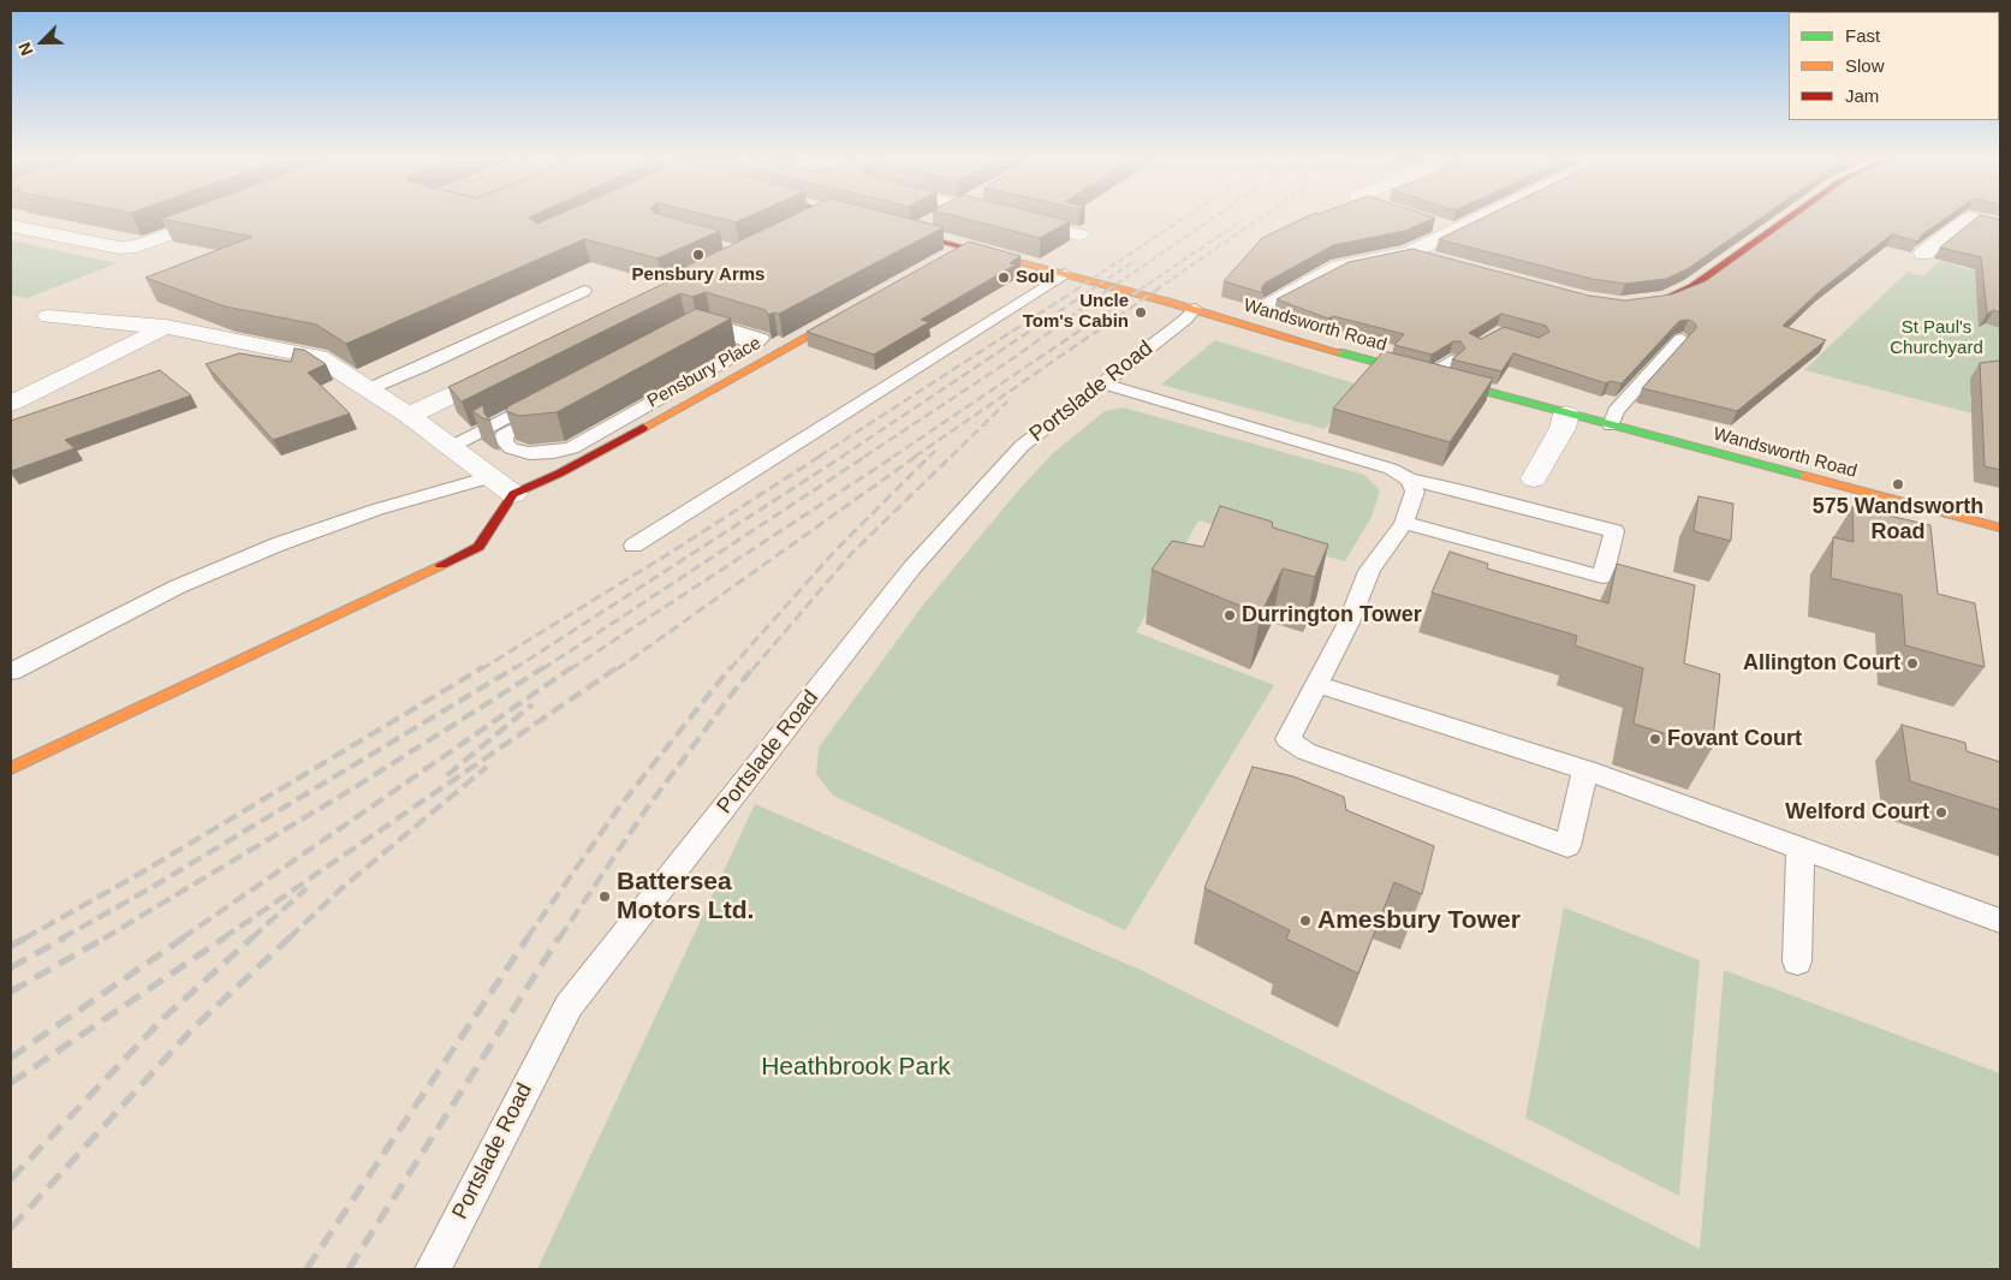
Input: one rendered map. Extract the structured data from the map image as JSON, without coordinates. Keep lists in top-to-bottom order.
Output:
{
  "streets": {
    "street": ["Wandsworth Road", "Pensbury Place"],
    "lane": ["Portslade Road"]
  },
  "crossings": [
    ["Wandsworth Road", "Portslade Road"]
  ],
  "parks": ["St Paul's Churchyard", "Heathbrook Park"],
  "places": [
    "Pensbury Arms",
    "Soul",
    "Uncle Tom's Cabin",
    "575 Wandsworth Road",
    "Durrington Tower",
    "Allington Court",
    "Fovant Court",
    "Welford Court",
    "Battersea Motors Ltd.",
    "Amesbury Tower"
  ],
  "legend": ["Fast", "Slow", "Jam"],
  "north": "bottom left"
}
